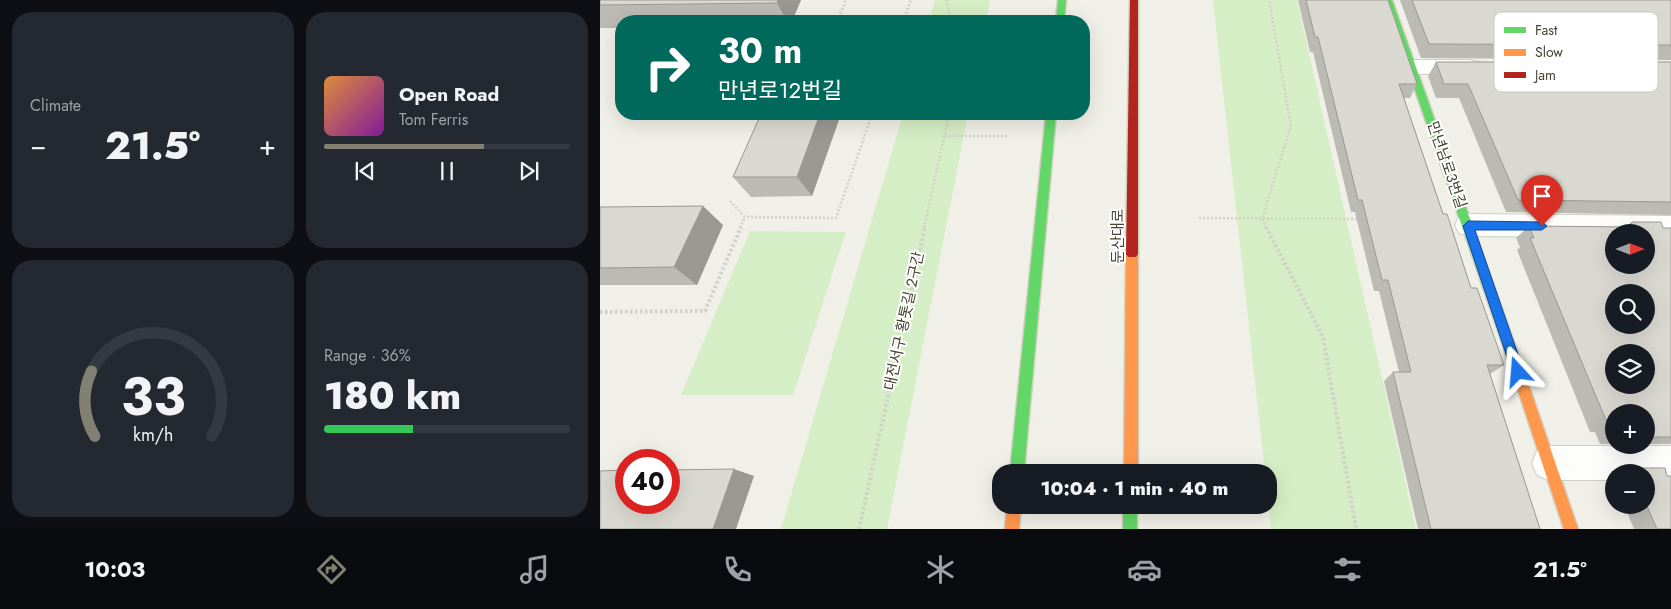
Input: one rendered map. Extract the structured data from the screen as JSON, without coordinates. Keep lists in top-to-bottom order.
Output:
{
  "streets": {
    "main road": ["만년남로3번길", "둔산대로"],
    "path": ["대전서구 황톳길 2구간"]
  },
  "legend": ["Fast", "Slow", "Jam"],
  "north": "right",
  "page": {
    "tile": [
      "Climate",
      ["Range · 36%", "180 km"]
    ],
    "turn": ["30 m", "만년로12번길"],
    "song": ["Open Road", "Tom Ferris"],
    "heat": ["−", "21.5°", "+"],
    "map_buttons": ["+", "−"],
    "limit": "40",
    "trip": "10:04 · 1 min · 40 m",
    "tabs": ["10:03", "21.5°"],
    "gauge": ["33", "km/h"]
  }
}
